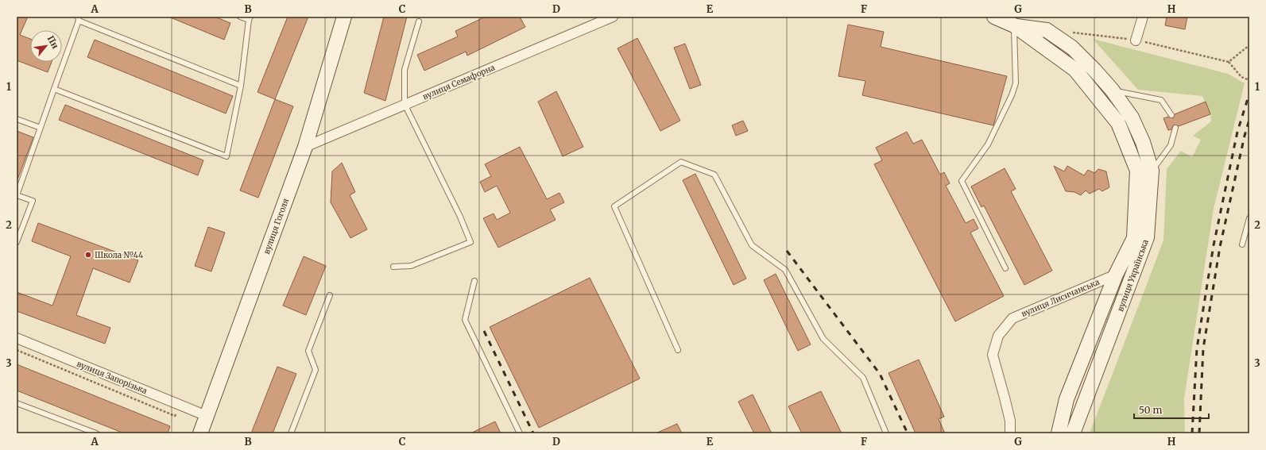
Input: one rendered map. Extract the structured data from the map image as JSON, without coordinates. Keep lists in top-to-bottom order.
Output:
{
  "streets": {
    "main road": ["вулиця Гоголя", "вулиця Українська"],
    "street": ["вулиця Семафорна", "вулиця Лисичанська", "вулиця Запорізька"]
  },
  "crossings": [
    ["вулиця Семафорна", "вулиця Гоголя"],
    ["вулиця Гоголя", "вулиця Запорізька"],
    ["вулиця Українська", "вулиця Лисичанська"]
  ],
  "places": ["Школа №44"],
  "scale_bar": "50 m",
  "north": "top right",
  "grid": {
    "columns": [
      "A",
      "B",
      "C",
      "D",
      "E",
      "F",
      "G",
      "H"
    ],
    "rows": ["1", "2", "3"]
  }
}
